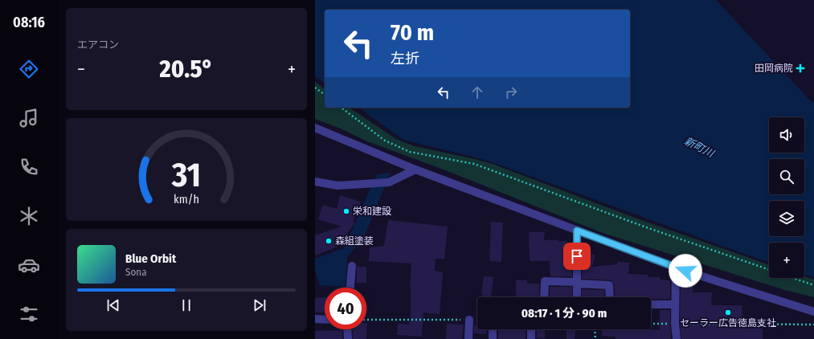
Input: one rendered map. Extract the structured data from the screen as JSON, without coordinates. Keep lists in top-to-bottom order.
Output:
{
  "water": ["新町川"],
  "places": {
    "health": ["田岡病院"],
    "other": ["栄和建設", "森組塗装", "セーラー広告徳島支社"]
  },
  "page": {
    "tabs": "08:16",
    "tile": "エアコン",
    "turn": ["70 m", "左折"],
    "heat": ["−", "20.5°", "+"],
    "map_buttons": "+",
    "song": ["Blue Orbit", "Sona"],
    "limit": "40",
    "trip": "08:17 · 1 分 · 90 m",
    "gauge": ["31", "km/h"]
  }
}
